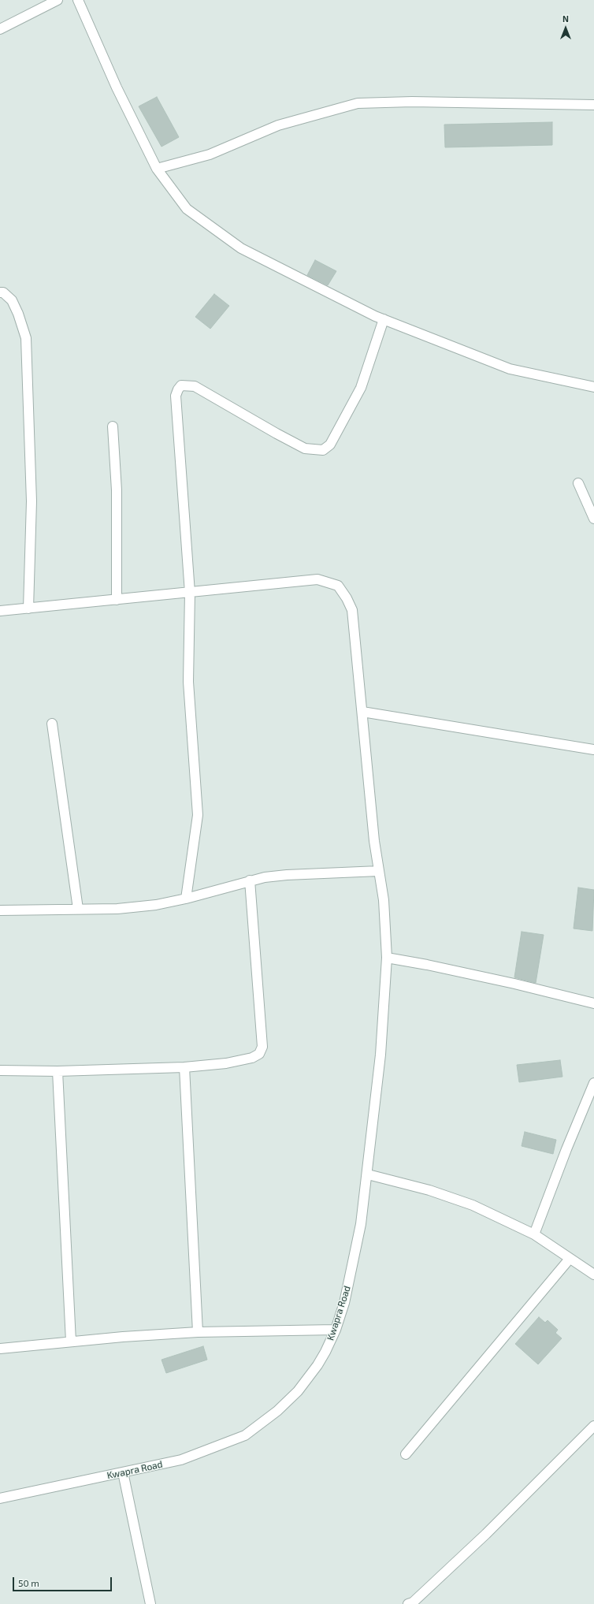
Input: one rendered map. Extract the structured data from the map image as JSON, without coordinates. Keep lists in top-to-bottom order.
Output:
{
  "streets": {
    "street": ["Kwapra Road"]
  },
  "scale_bar": "50 m",
  "north": "top"
}
